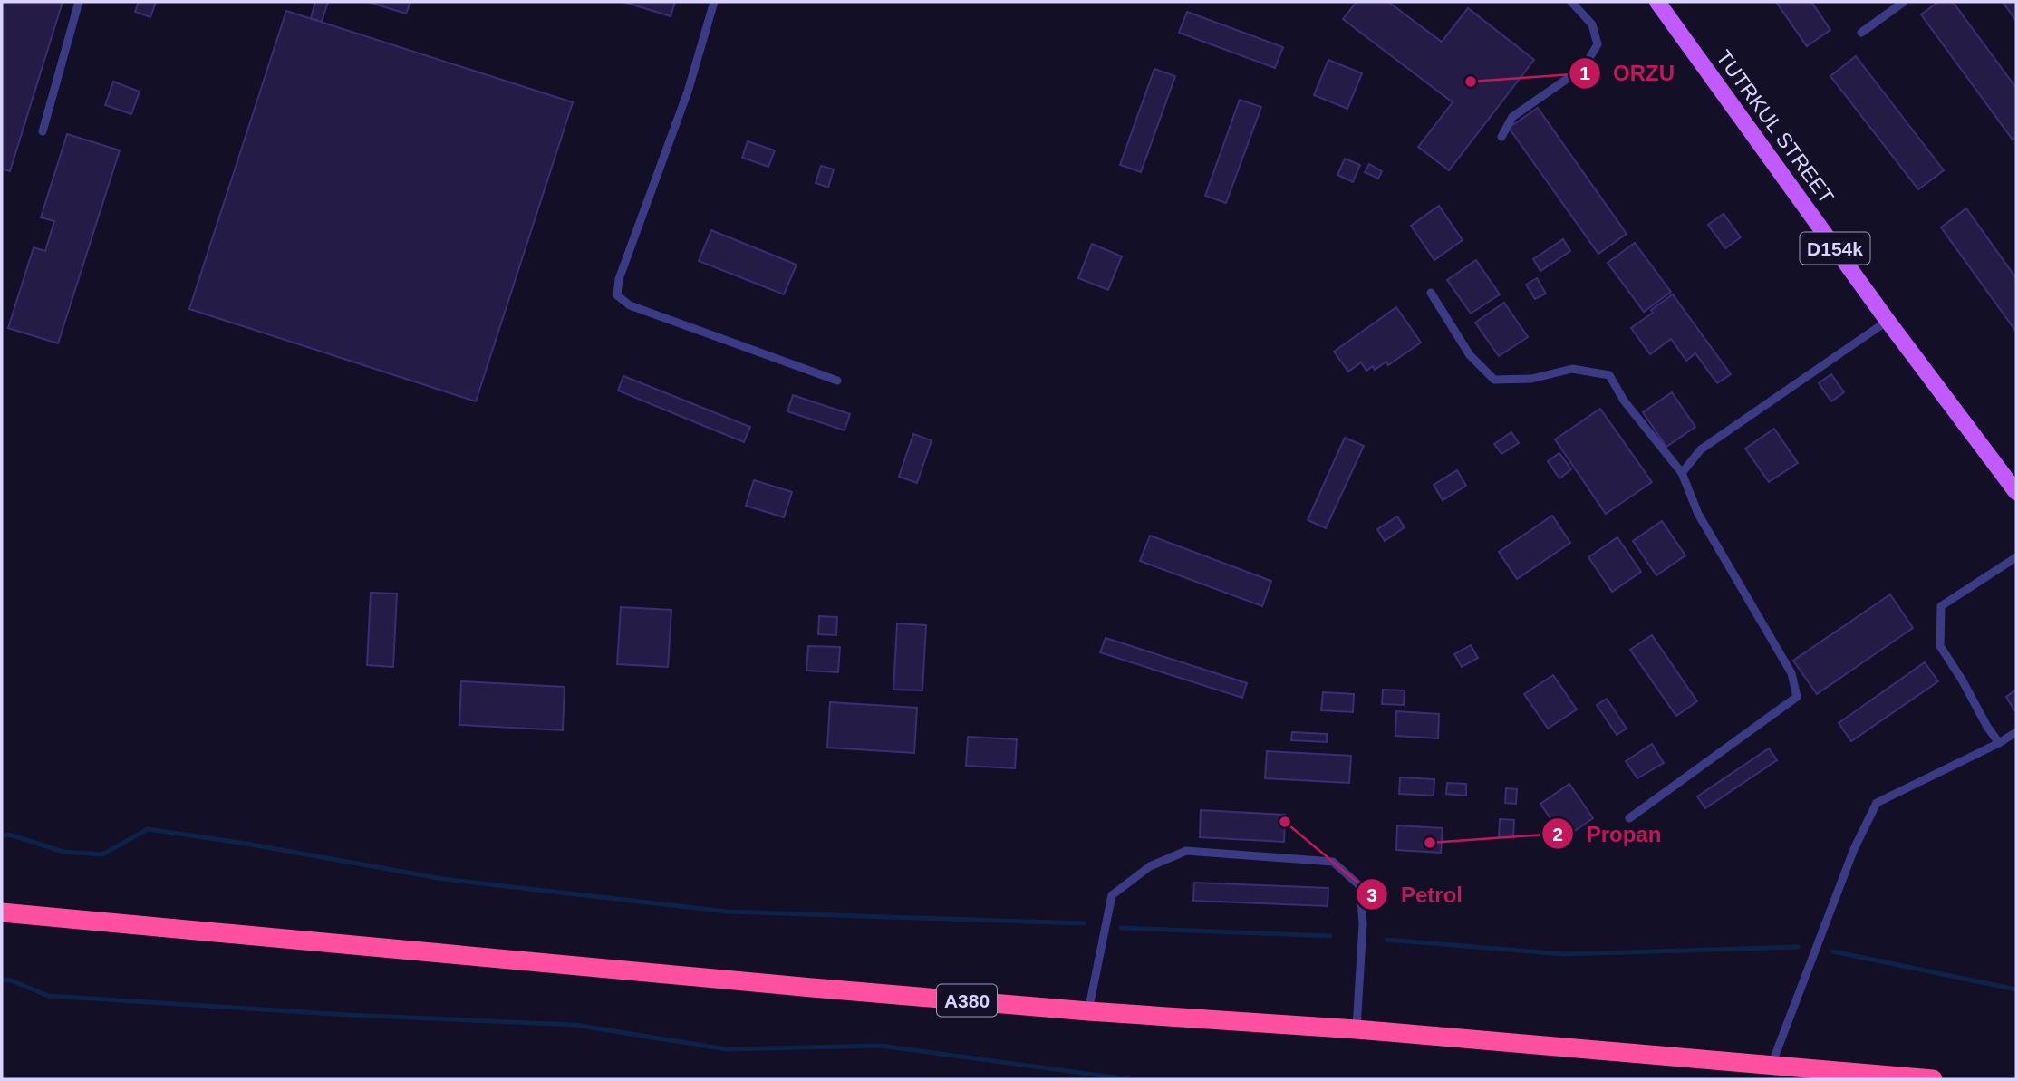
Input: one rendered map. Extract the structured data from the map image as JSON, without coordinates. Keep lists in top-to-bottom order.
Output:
{
  "streets": {
    "highway": ["A380"],
    "main road": ["TUTRKUL STREET", "D154k"]
  },
  "places": ["ORZU", "Petrol", "Propan"]
}
